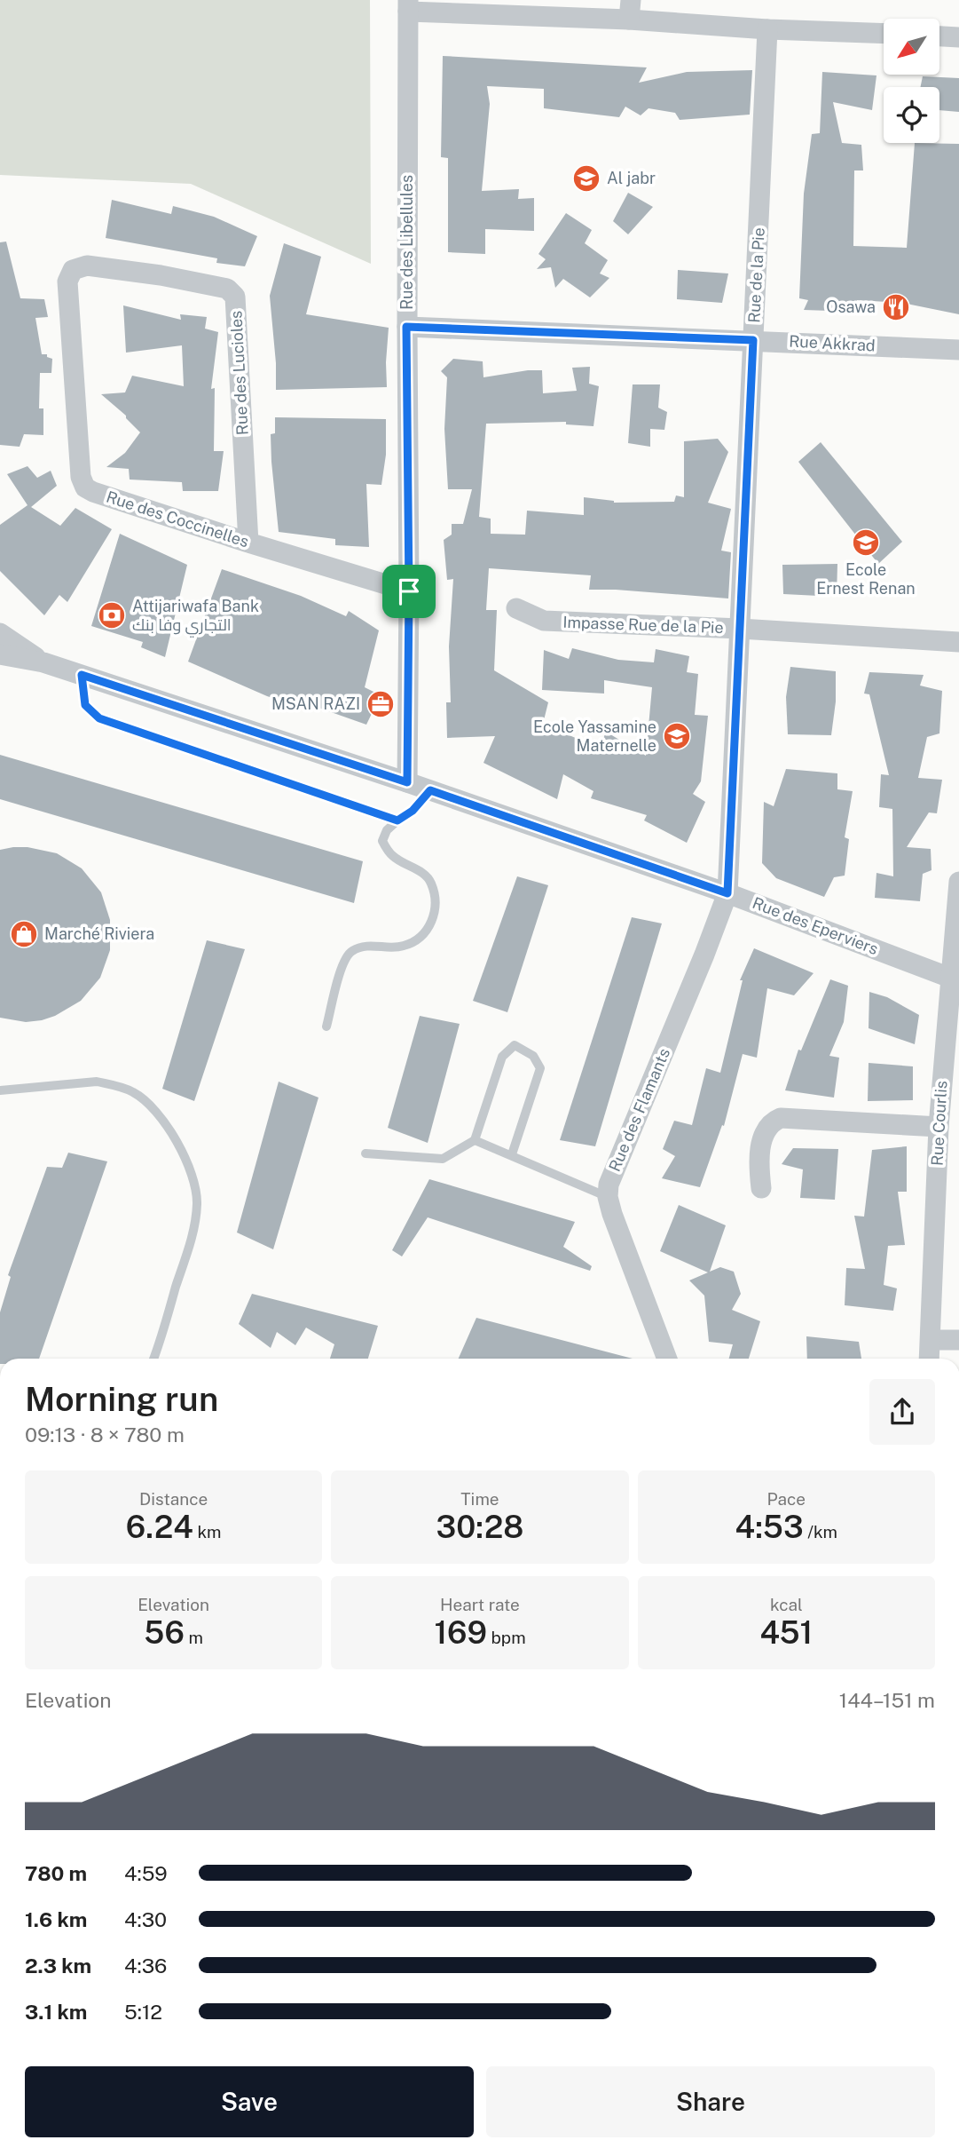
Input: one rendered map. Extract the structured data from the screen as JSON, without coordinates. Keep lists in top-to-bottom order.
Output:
{
  "streets": {
    "street": [
      "Rue des Libellules",
      "Rue de la Pie",
      "Rue Akkrad",
      "Rue des Lucioles",
      "Rue des Coccinelles",
      "Impasse Rue de la Pie",
      "Rue des Eperviers",
      "Rue des Flamants",
      "Rue Courlis"
    ]
  },
  "crossings": [
    ["Rue des Libellules", "Rue Akkrad"],
    ["Rue des Libellules", "Rue des Coccinelles"],
    ["Rue des Libellules", "Rue des Eperviers"],
    ["Rue de la Pie", "Rue Akkrad"],
    ["Rue de la Pie", "Impasse Rue de la Pie"],
    ["Rue de la Pie", "Rue des Eperviers"],
    ["Rue de la Pie", "Rue des Flamants"],
    ["Rue des Lucioles", "Rue des Coccinelles"],
    ["Rue des Eperviers", "Rue des Flamants"],
    ["Rue des Eperviers", "Rue Courlis"]
  ],
  "places": {
    "school or university": ["Al jabr", "Ecole Ernest Renan", "Ecole Yassamine Maternelle"],
    "restaurant": ["Osawa"],
    "bank": ["Attijariwafa Bank التجاري وفا بنك"],
    "office": ["MSAN RAZI"],
    "shop": ["Marché Riviera"]
  },
  "north": "bottom left",
  "page": {
    "heading": ["Morning run", "09:13 · 8 × 780 m"],
    "stats": [
      ["Distance", "6.24 km"],
      ["Time", "30:28"],
      ["Pace", "4:53 /km"],
      ["Elevation", "56 m"],
      ["Heart rate", "169 bpm"],
      ["kcal", "451"]
    ],
    "chart": ["Elevation", "144–151 m"],
    "list": [
      {
        "name": "780 m",
        "note": "4:59"
      },
      {
        "name": "1.6 km",
        "note": "4:30"
      },
      {
        "name": "2.3 km",
        "note": "4:36"
      },
      {
        "name": "3.1 km",
        "note": "5:12"
      }
    ],
    "buttons": ["Save", "Share"]
  }
}
